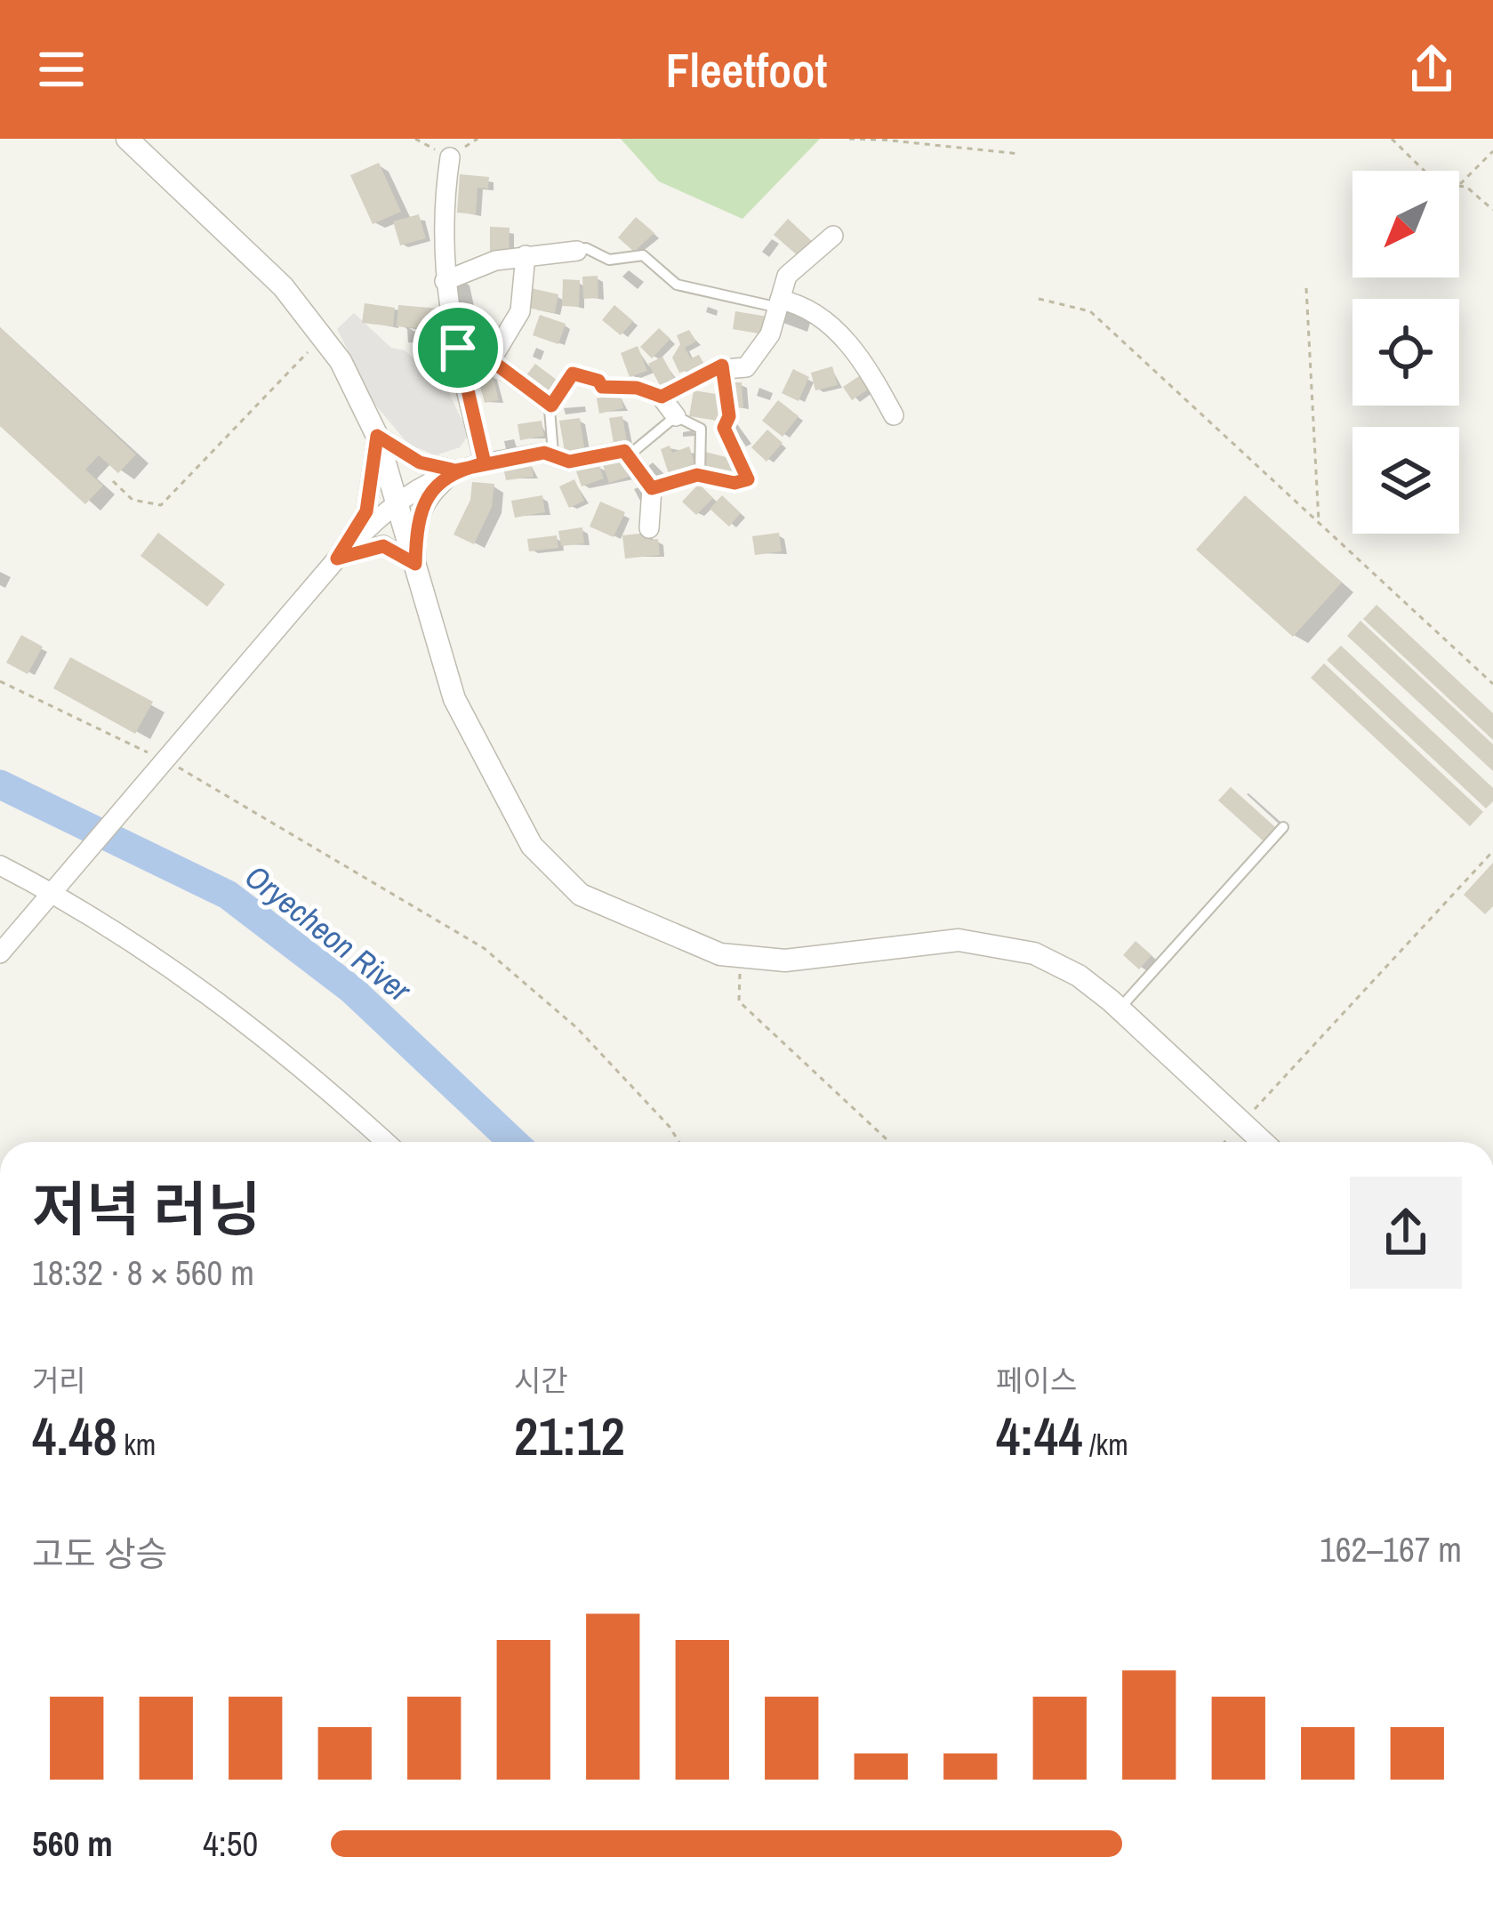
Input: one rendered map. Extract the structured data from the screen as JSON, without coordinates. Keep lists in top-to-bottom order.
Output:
{
  "water": ["Oryecheon River"],
  "north": "bottom left",
  "page": {
    "header": "Fleetfoot",
    "heading": ["저녁 러닝", "18:32 · 8 × 560 m"],
    "stats": [
      ["거리", "4.48 km"],
      ["시간", "21:12"],
      ["페이스", "4:44 /km"]
    ],
    "chart": ["고도 상승", "162–167 m"],
    "list": [
      {
        "name": "560 m",
        "note": "4:50"
      }
    ]
  }
}
